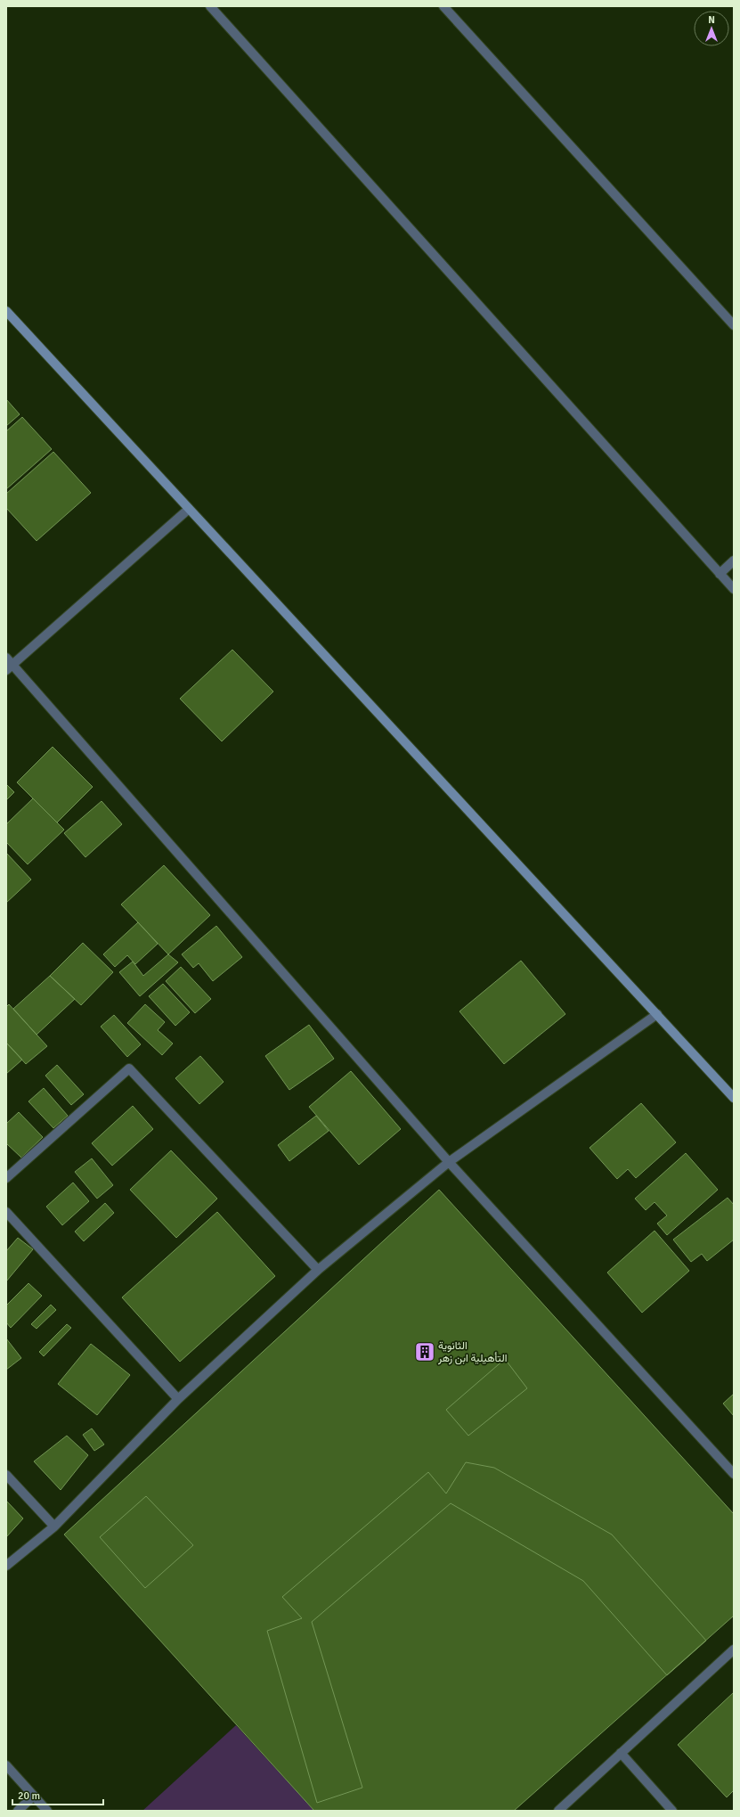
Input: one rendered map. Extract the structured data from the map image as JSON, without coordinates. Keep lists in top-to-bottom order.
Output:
{
  "places": {
    "building": ["الثانوية التأهيلية ابن زهر"]
  },
  "scale_bar": "20 m",
  "north": "top"
}
